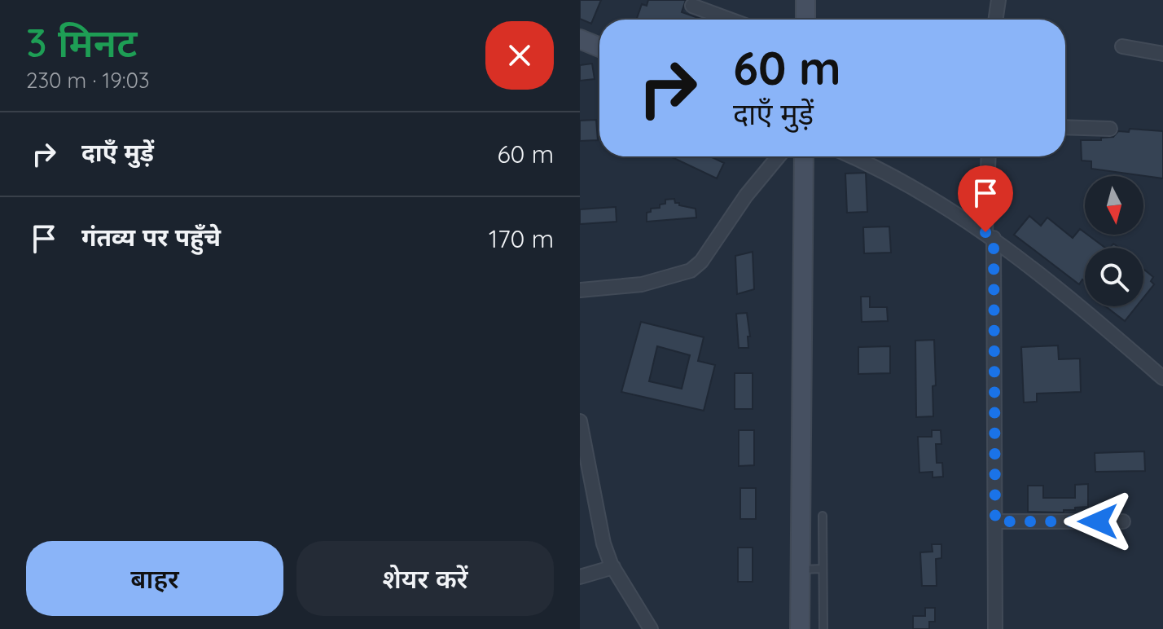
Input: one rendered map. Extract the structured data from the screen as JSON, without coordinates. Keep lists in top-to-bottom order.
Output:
{
  "north": "bottom",
  "page": {
    "heading": ["3 मिनट", "230 m · 19:03"],
    "turn": ["60 m", "दाएँ मुड़ें"],
    "list": [
      {
        "name": "दाएँ मुड़ें",
        "value": "60 m"
      },
      {
        "name": "गंतव्य पर पहुँचे",
        "value": "170 m"
      }
    ],
    "buttons": ["बाहर", "शेयर करें"]
  }
}
